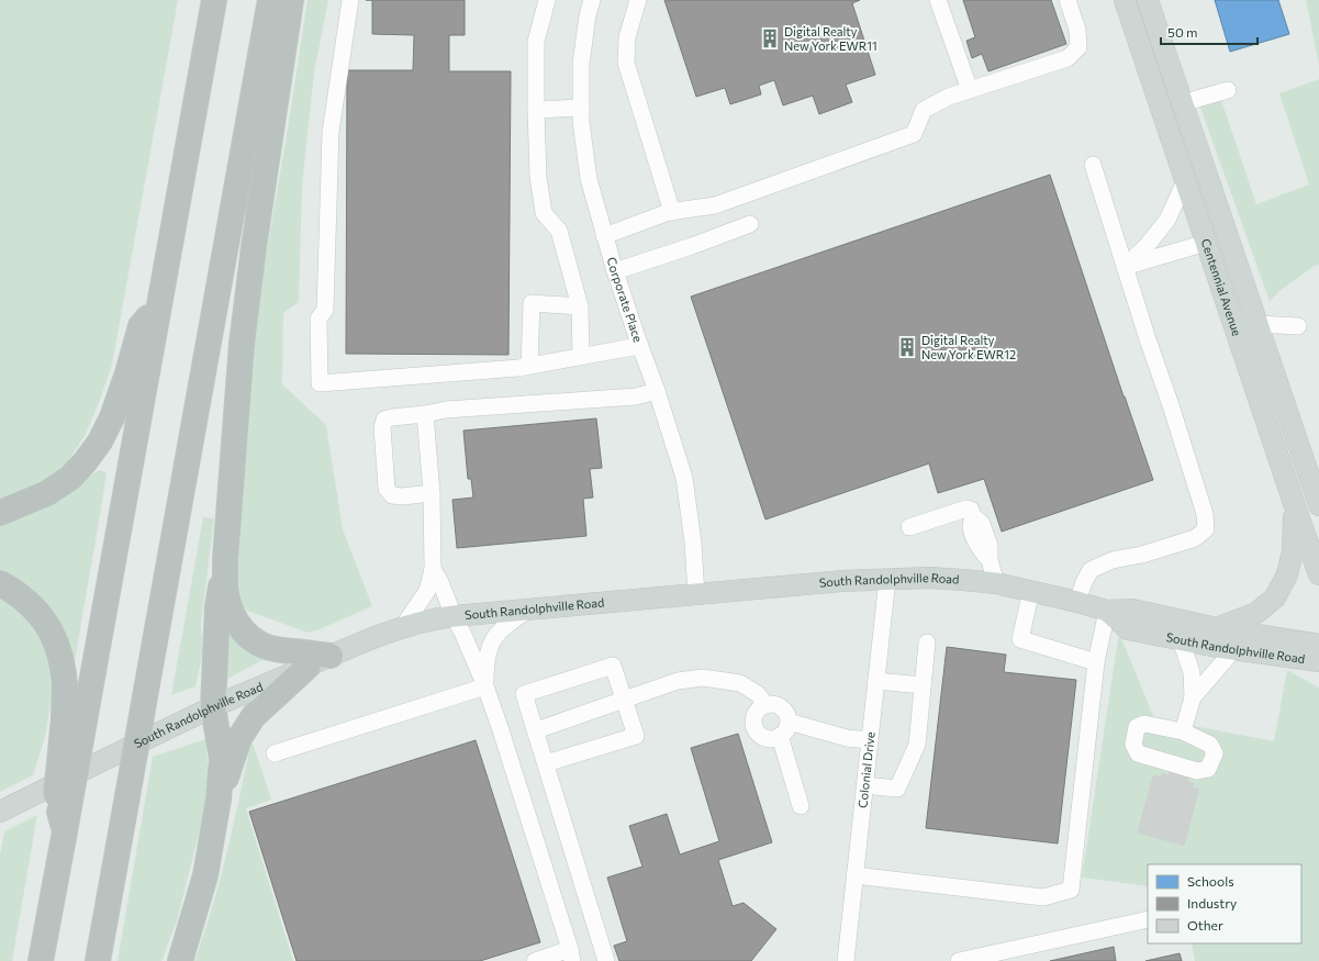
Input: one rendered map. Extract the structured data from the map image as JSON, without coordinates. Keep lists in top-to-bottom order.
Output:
{
  "streets": {
    "main road": ["Centennial Avenue", "South Randolphville Road"],
    "street": ["Corporate Place", "Colonial Drive"]
  },
  "crossings": [
    ["Corporate Place", "South Randolphville Road"],
    ["South Randolphville Road", "Colonial Drive"]
  ],
  "places": {
    "building": ["Digital Realty New York EWR11", "Digital Realty New York EWR12"]
  },
  "legend": ["Schools", "Industry", "Other"],
  "scale_bar": "50 m"
}
